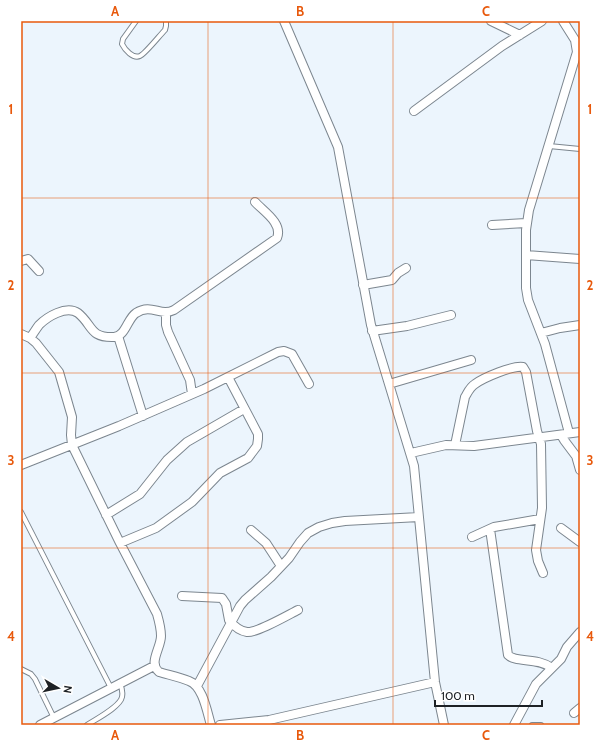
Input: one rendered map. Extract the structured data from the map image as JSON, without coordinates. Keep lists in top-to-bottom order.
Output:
{
  "scale_bar": "100 m",
  "north": "right",
  "grid": {
    "columns": ["A", "B", "C"],
    "rows": [
      "1",
      "2",
      "3",
      "4"
    ]
  }
}
